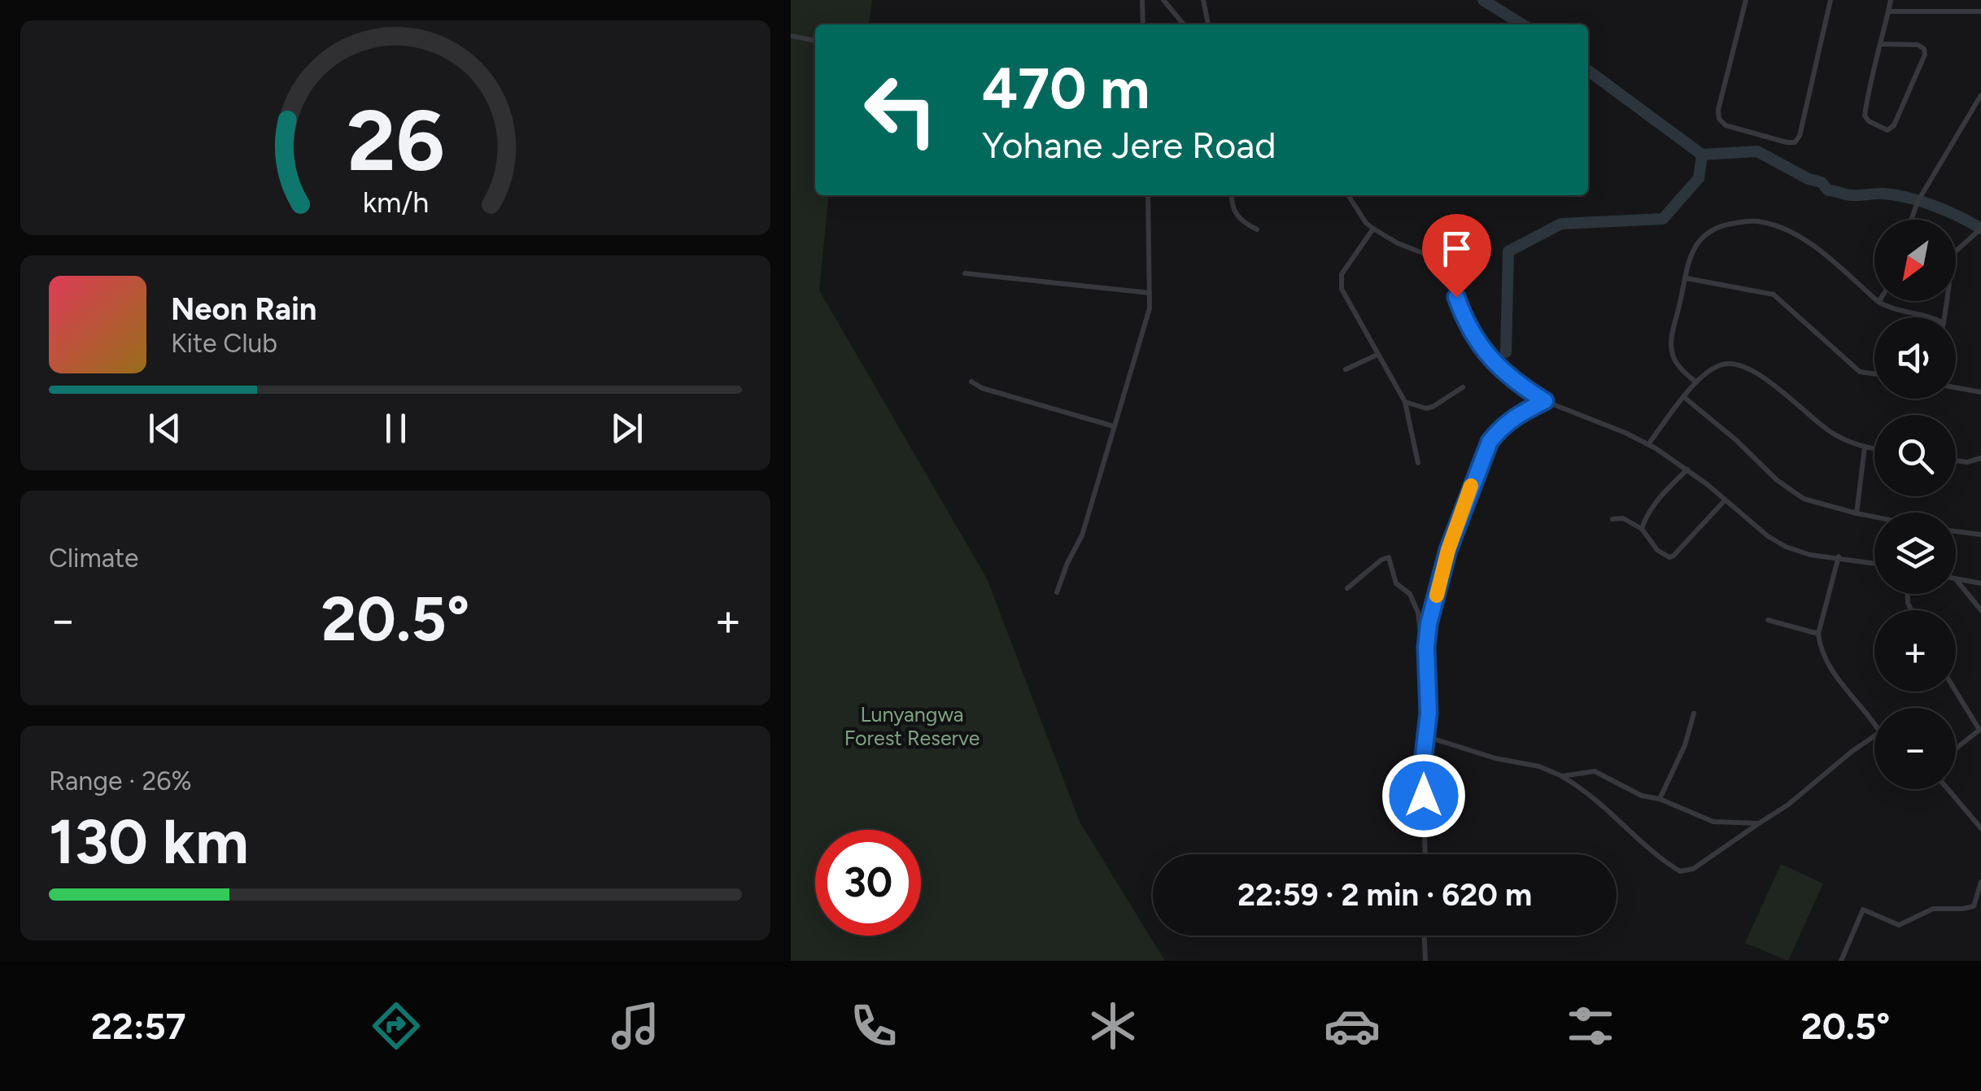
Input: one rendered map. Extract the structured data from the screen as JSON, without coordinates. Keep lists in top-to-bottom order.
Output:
{
  "parks": ["Lunyangwa Forest Reserve"],
  "north": "bottom left",
  "page": {
    "turn": ["470 m", "Yohane Jere Road"],
    "map_buttons": ["+", "−"],
    "song": ["Neon Rain", "Kite Club"],
    "tile": [
      "Climate",
      ["Range · 26%", "130 km"]
    ],
    "heat": ["−", "20.5°", "+"],
    "limit": "30",
    "trip": "22:59 · 2 min · 620 m",
    "tabs": ["22:57", "20.5°"],
    "gauge": ["26", "km/h"]
  }
}
